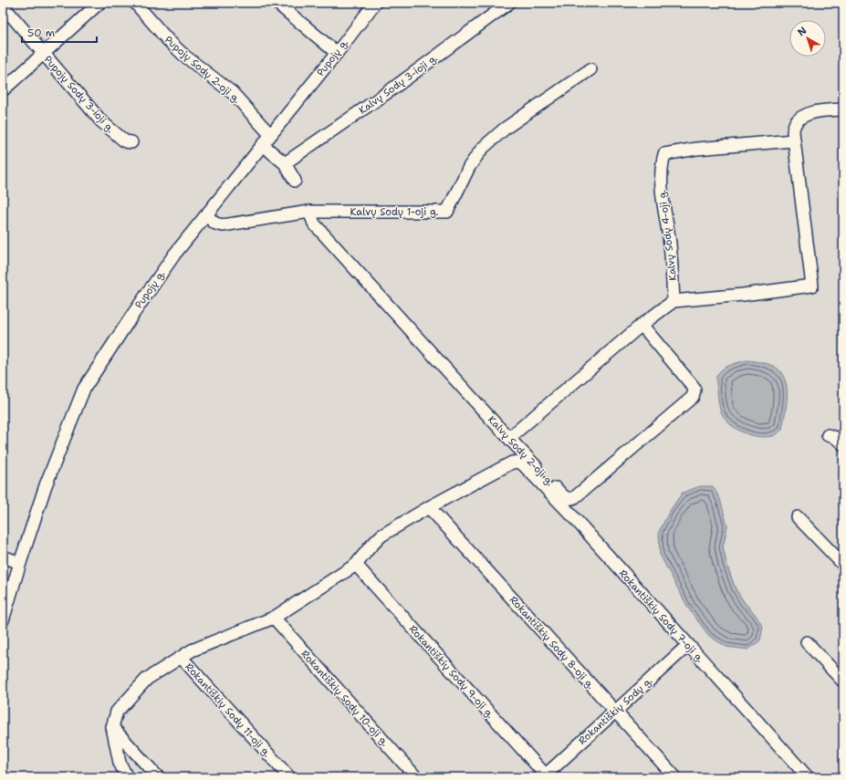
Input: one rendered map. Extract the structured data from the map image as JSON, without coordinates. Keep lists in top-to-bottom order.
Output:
{
  "streets": {
    "street": [
      "Pupojų g.",
      "Pupojų Sodų 2-oji g.",
      "Kalvų Sodų 3-ioji g.",
      "Pupojų Sodų 3-ioji g.",
      "Kalvų Sodų 1-oji g.",
      "Kalvų Sodų 4-oji g.",
      "Kalvų Sodų 2-oji g.",
      "Rokantiškių Sodų 7-oji g.",
      "Rokantiškių Sodų 8-oji g.",
      "Rokantiškių Sodų 9-oji g.",
      "Rokantiškių Sodų 10-oji g.",
      "Rokantiškių Sodų 11-oji g.",
      "Rokantiškių Sodų g."
    ]
  },
  "crossings": [
    ["Pupojų g.", "Pupojų Sodų 2-oji g."],
    ["Kalvų Sodų 1-oji g.", "Kalvų Sodų 2-oji g."],
    ["Rokantiškių Sodų 7-oji g.", "Rokantiškių Sodų 8-oji g."],
    ["Rokantiškių Sodų 7-oji g.", "Rokantiškių Sodų g."],
    ["Rokantiškių Sodų 8-oji g.", "Rokantiškių Sodų g."],
    ["Rokantiškių Sodų 9-oji g.", "Rokantiškių Sodų g."]
  ],
  "scale_bar": "50 m",
  "north": "top left"
}
